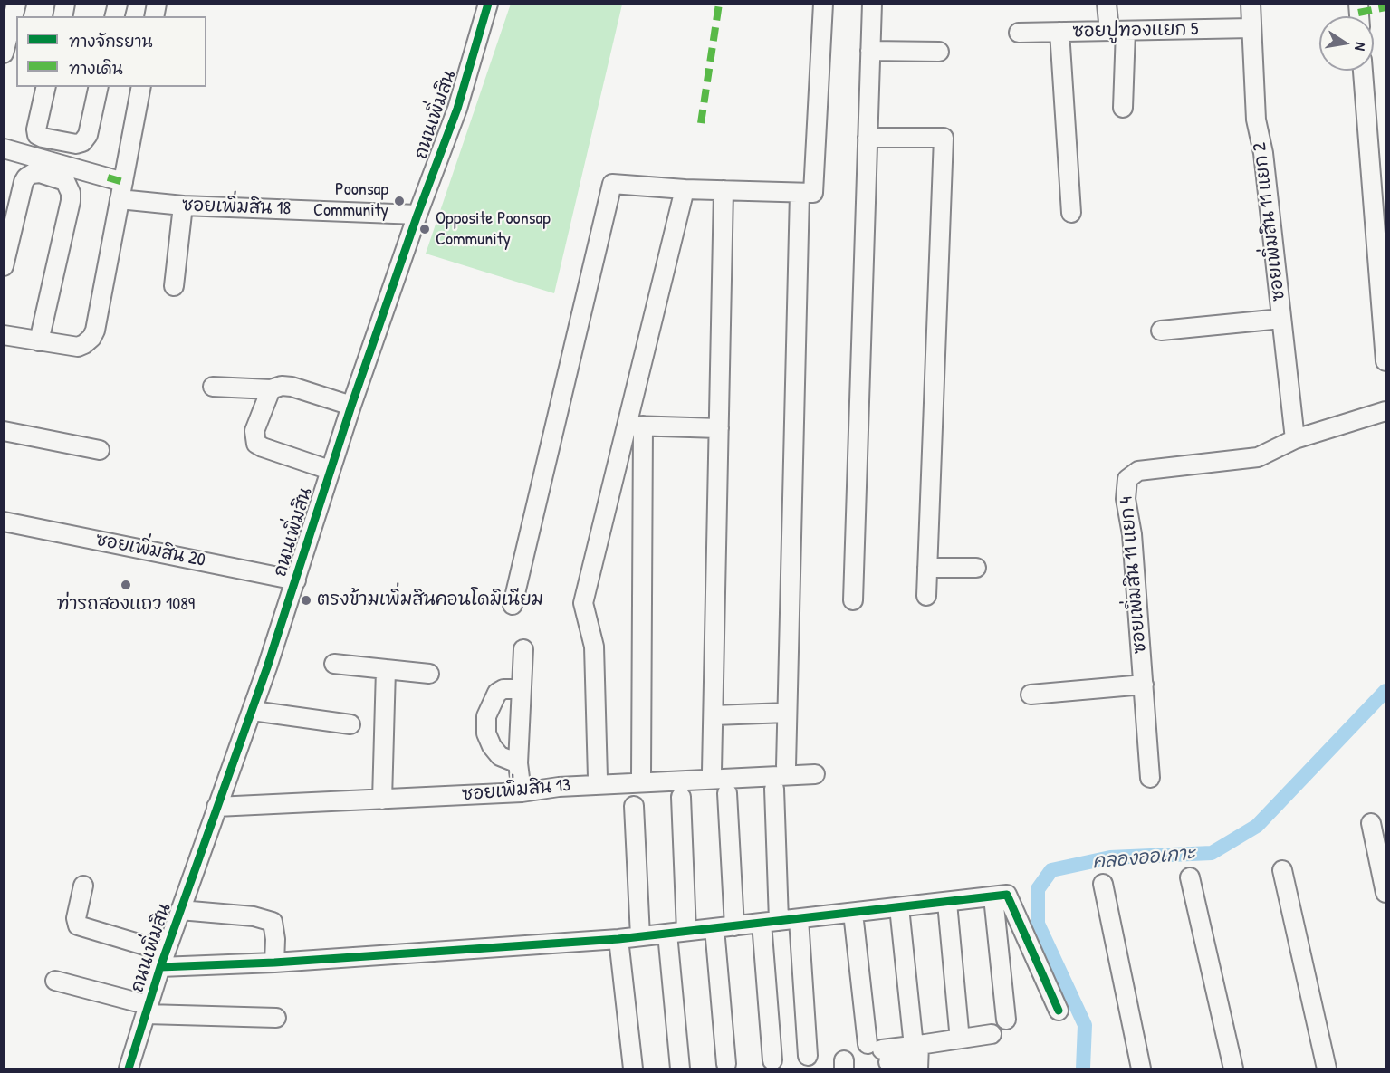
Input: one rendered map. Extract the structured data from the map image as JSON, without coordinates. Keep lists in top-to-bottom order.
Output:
{
  "streets": {
    "street": [
      "ซอยปูทองแยก 5",
      "ถนนเพิ่มสิน",
      "ซอยเพิ่มสิน 18",
      "ซอยเพิ่มสิน 11 แยก 2",
      "ซอยเพิ่มสิน 20",
      "ซอยเพิ่มสิน 11 แยก 4",
      "ซอยเพิ่มสิน 13"
    ]
  },
  "crossings": [
    ["ซอยปูทองแยก 5", "ซอยเพิ่มสิน 11 แยก 2"],
    ["ถนนเพิ่มสิน", "ซอยเพิ่มสิน 18"],
    ["ถนนเพิ่มสิน", "ซอยเพิ่มสิน 20"],
    ["ถนนเพิ่มสิน", "ซอยเพิ่มสิน 13"],
    ["ซอยเพิ่มสิน 11 แยก 2", "ซอยเพิ่มสิน 11 แยก 4"]
  ],
  "water": ["คลองออเกาะ"],
  "places": [
    "Poonsap Community",
    "Opposite Poonsap Community",
    "ท่ารถสองแถว 1089",
    "ตรงข้ามเพิ่มสินคอนโดมิเนียม"
  ],
  "legend": ["ทางจักรยาน", "ทางเดิน"],
  "north": "right"
}
